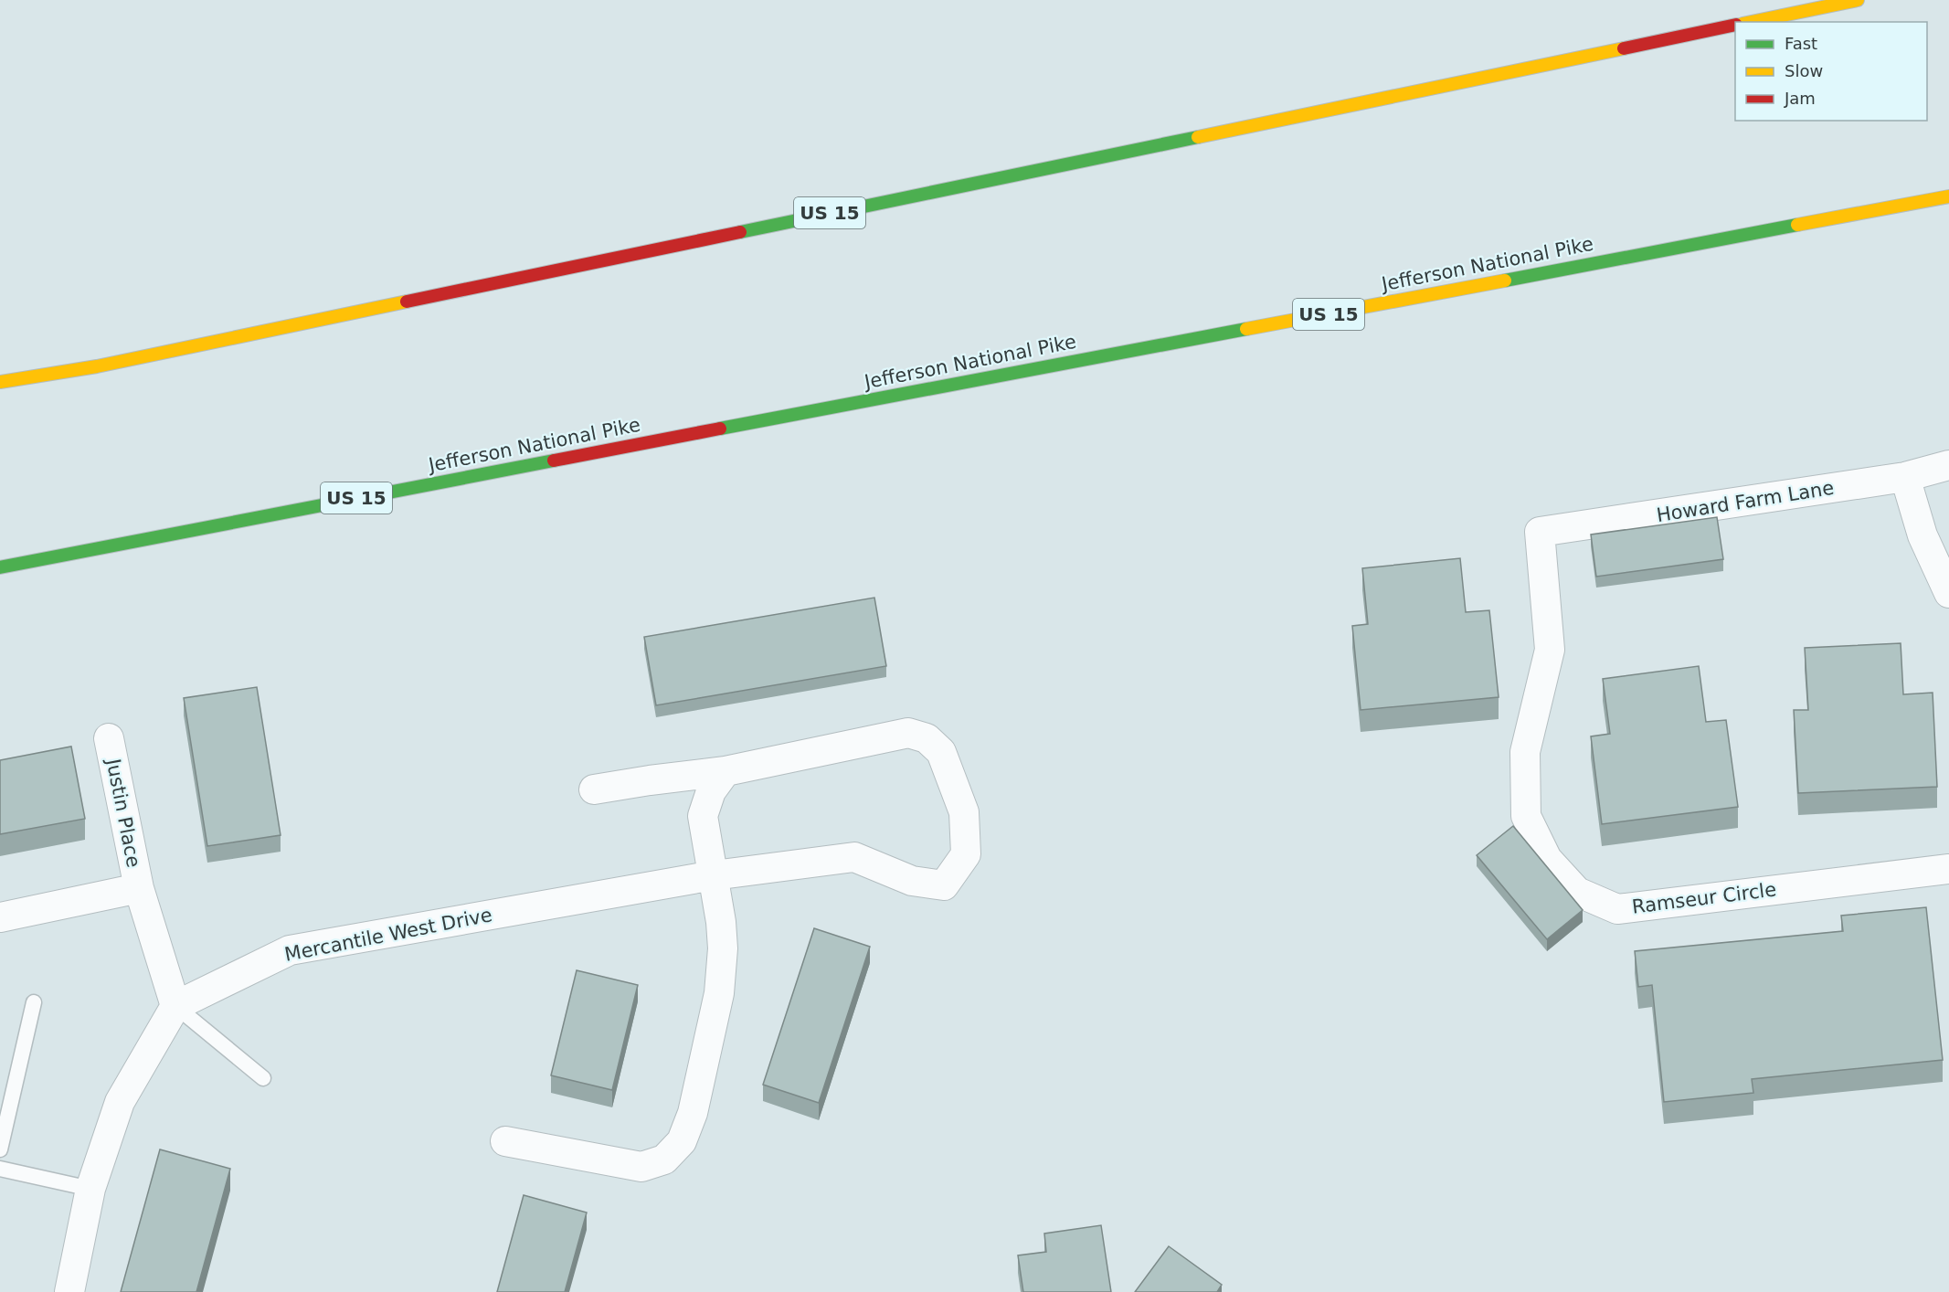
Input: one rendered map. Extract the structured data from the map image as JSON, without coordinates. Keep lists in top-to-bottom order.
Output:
{
  "streets": {
    "highway": ["US 15", "Jefferson National Pike"],
    "street": [
      "Howard Farm Lane",
      "Justin Place",
      "Ramseur Circle",
      "Mercantile West Drive"
    ]
  },
  "crossings": [
    ["Howard Farm Lane", "Ramseur Circle"],
    ["Justin Place", "Mercantile West Drive"]
  ],
  "legend": ["Fast", "Slow", "Jam"]
}
